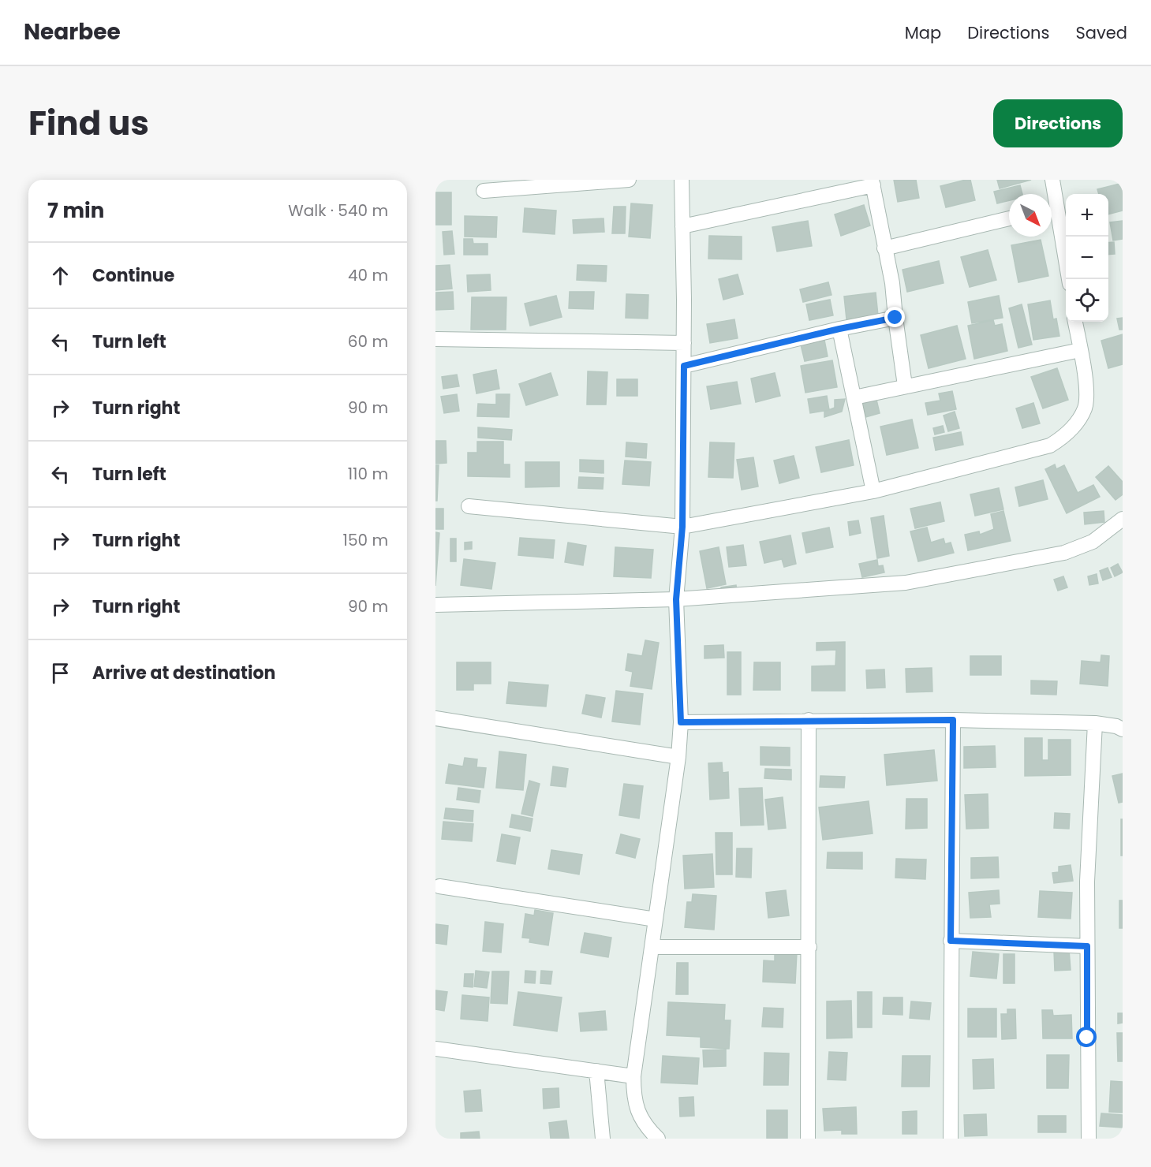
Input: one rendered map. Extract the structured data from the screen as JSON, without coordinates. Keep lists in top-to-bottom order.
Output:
{
  "north": "bottom right",
  "page": {
    "header": "Nearbee",
    "nav": ["Map", "Directions", "Saved"],
    "title": "Find us",
    "buttons": "Directions",
    "heading": ["7 min", "Walk · 540 m"],
    "map_buttons": ["+", "−"],
    "list": [
      ["Continue", "40 m"],
      ["Turn left", "60 m"],
      ["Turn right", "90 m"],
      ["Turn left", "110 m"],
      ["Turn right", "150 m"],
      ["Turn right", "90 m"],
      "Arrive at destination"
    ]
  }
}
